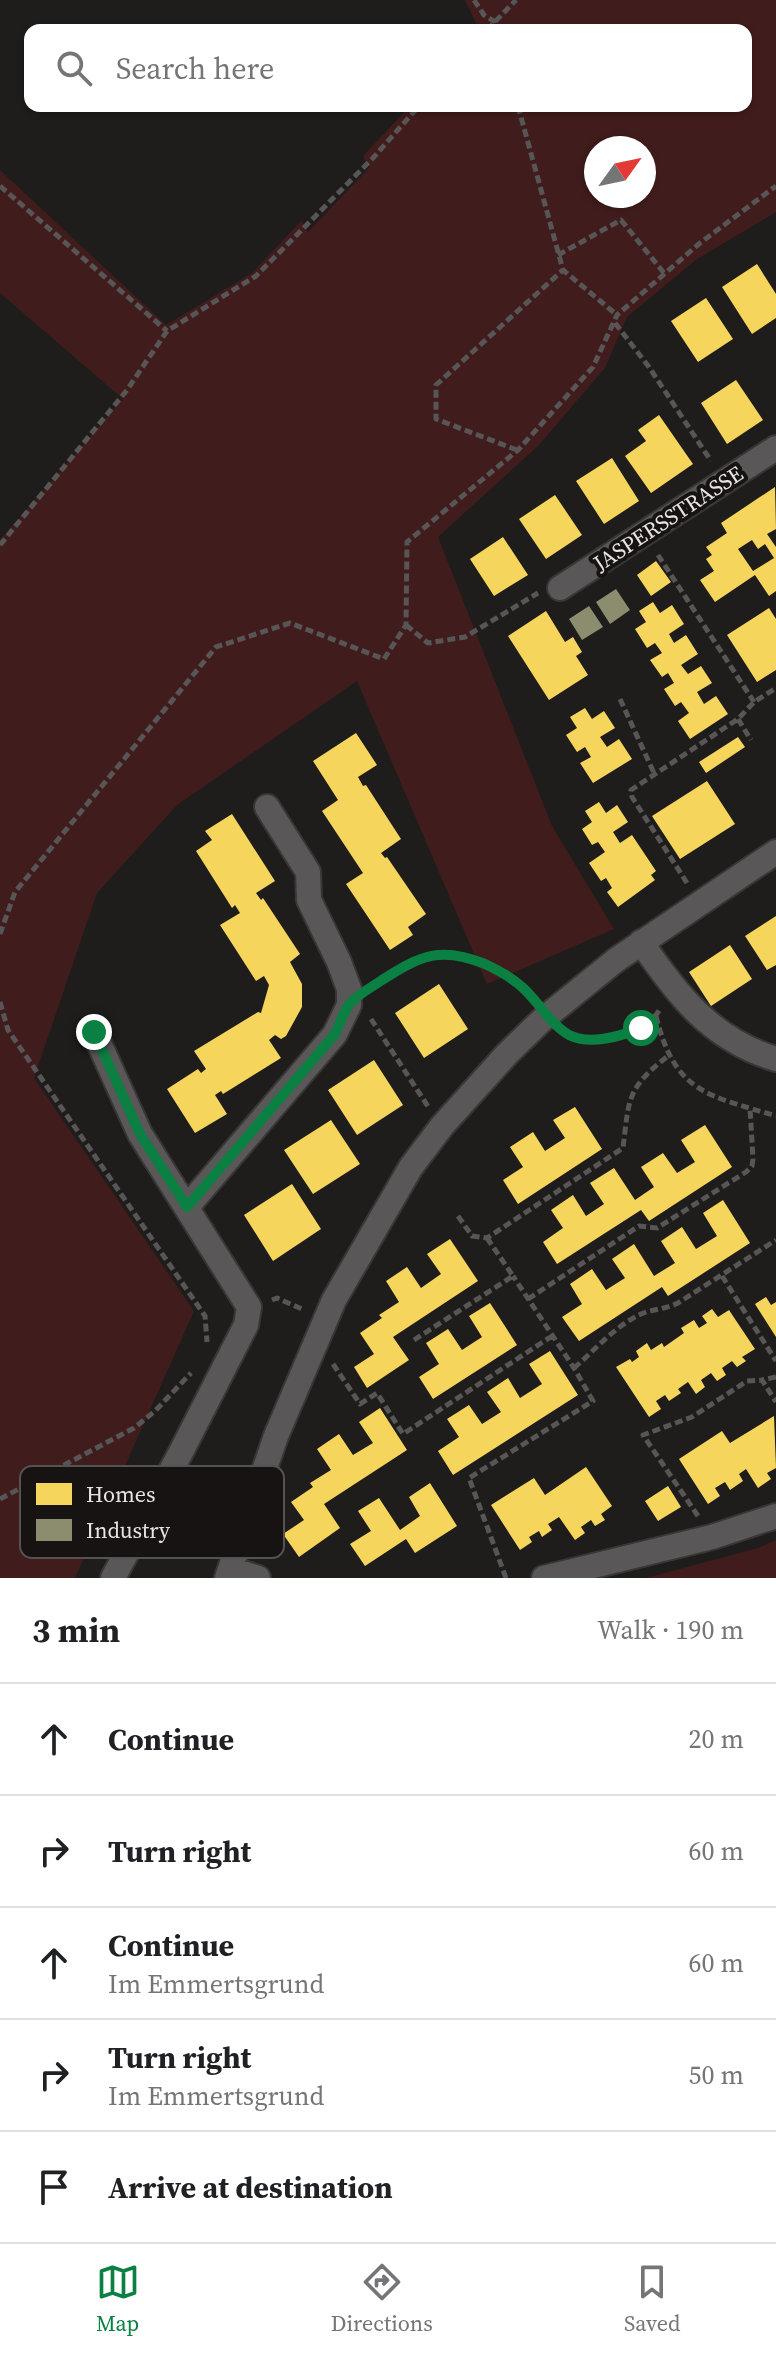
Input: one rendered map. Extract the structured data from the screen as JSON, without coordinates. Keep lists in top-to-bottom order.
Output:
{
  "streets": {
    "street": ["JASPERSSTRASSE"]
  },
  "legend": ["Homes", "Industry"],
  "north": "top right",
  "page": {
    "search": "Search here",
    "heading": ["3 min", "Walk · 190 m"],
    "list": [
      ["Continue", "20 m"],
      ["Turn right", "60 m"],
      ["Continue", "Im Emmertsgrund", "60 m"],
      ["Turn right", "Im Emmertsgrund", "50 m"],
      "Arrive at destination"
    ],
    "nav": ["Map", "Directions", "Saved"]
  }
}
